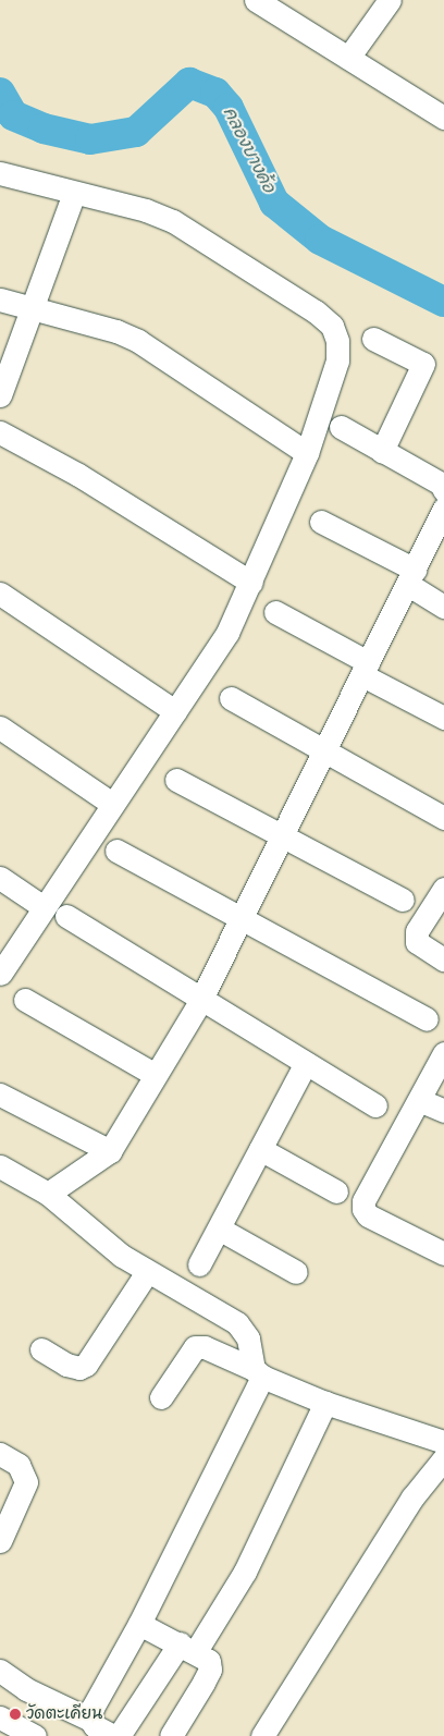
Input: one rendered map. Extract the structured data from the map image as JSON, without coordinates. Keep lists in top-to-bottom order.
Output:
{
  "water": ["คลองบางค้อ"],
  "places": ["วัดตะเคียน"]
}
